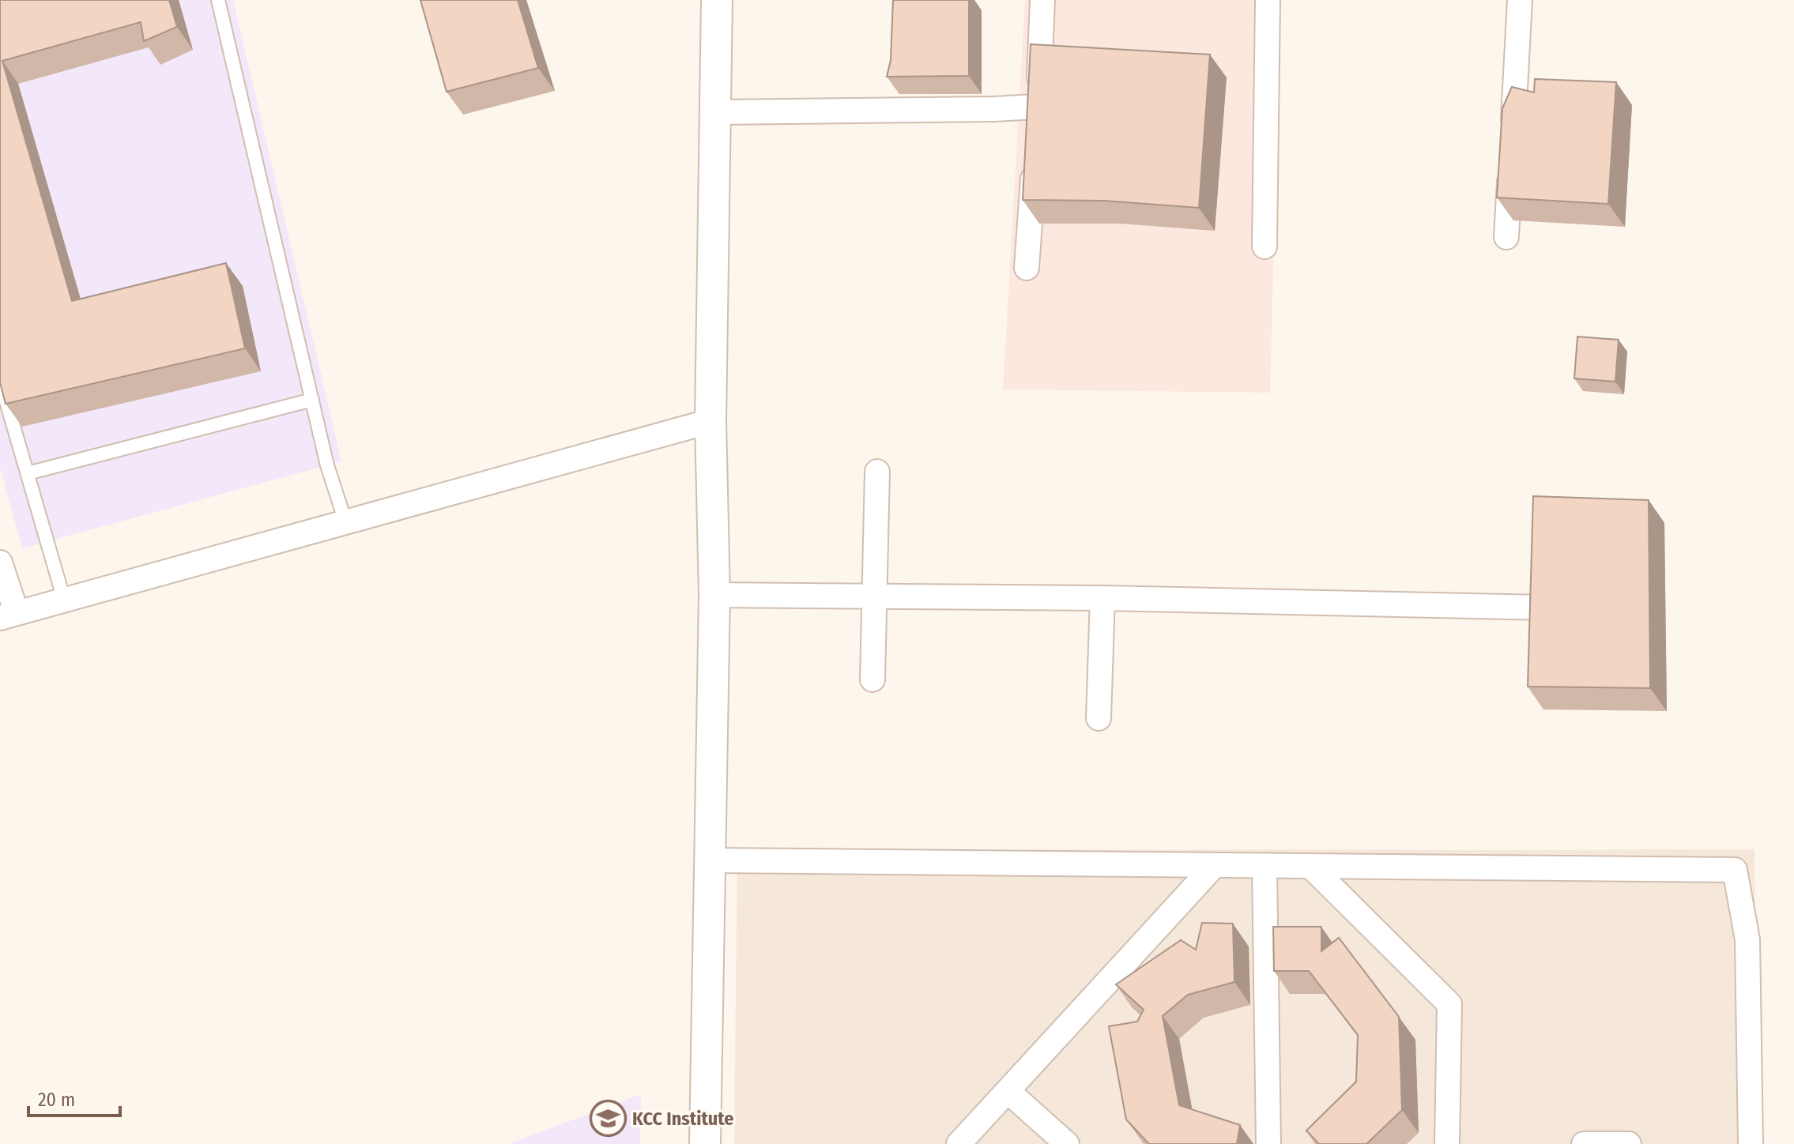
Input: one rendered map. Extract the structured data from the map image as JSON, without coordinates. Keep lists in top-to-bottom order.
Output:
{
  "places": {
    "school or university": ["KCC Institute"]
  },
  "scale_bar": "20 m"
}
